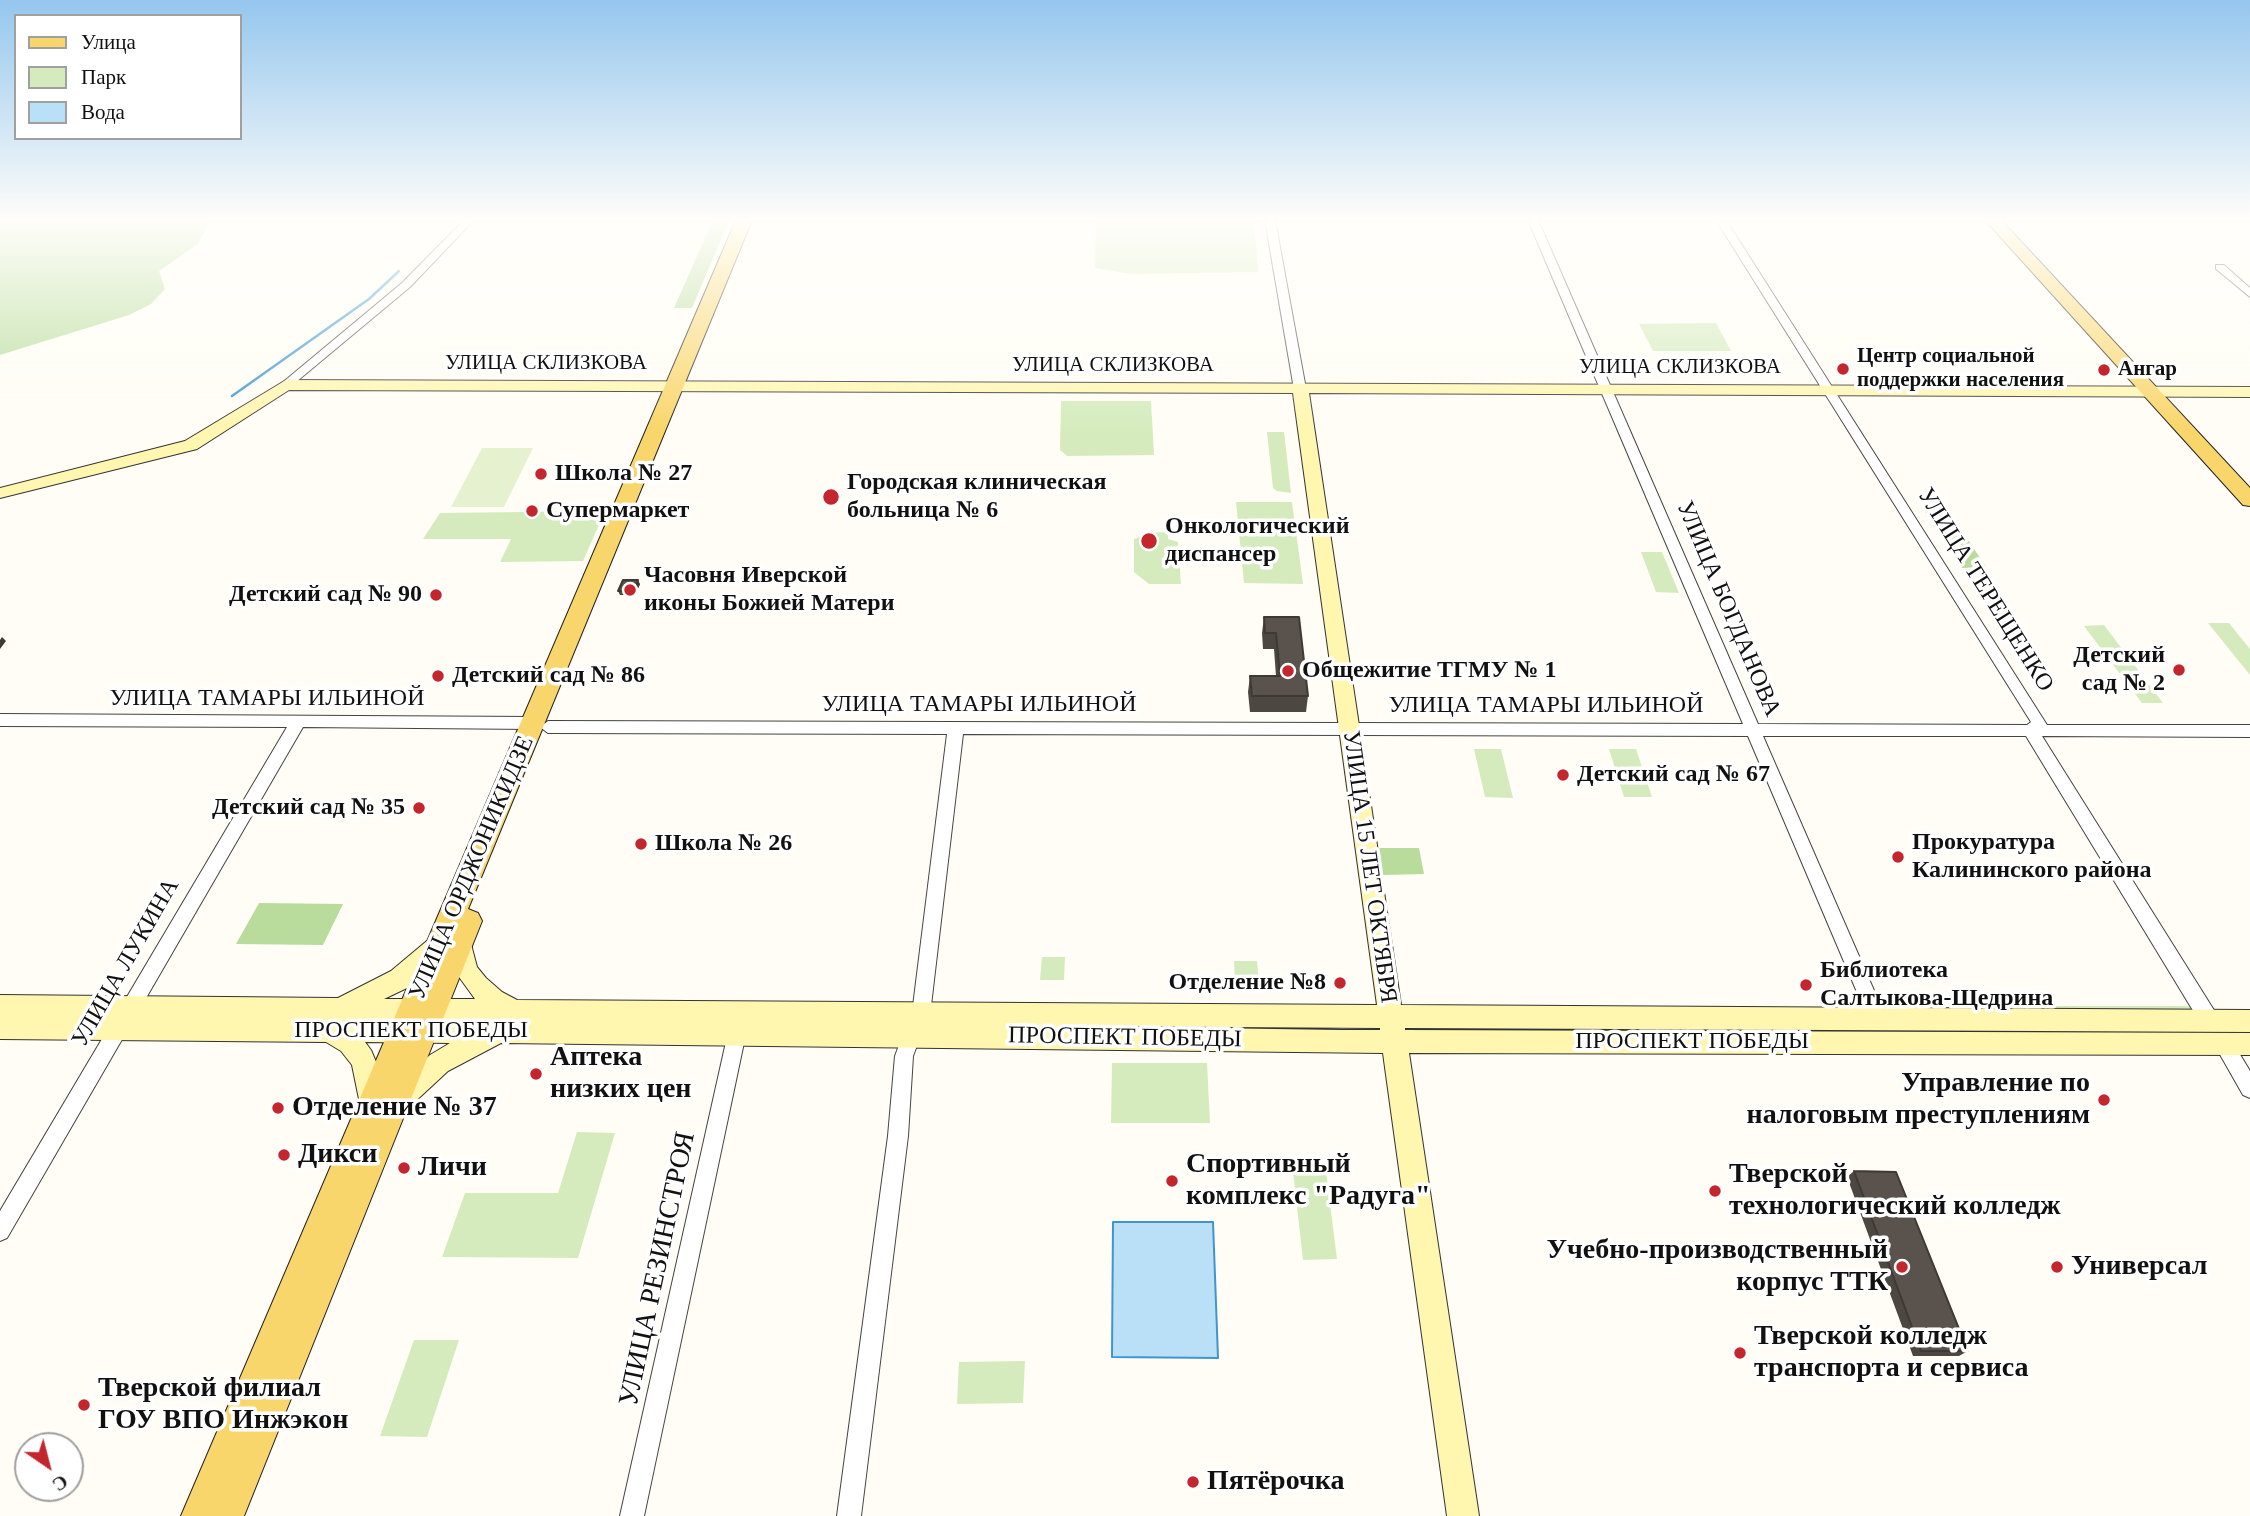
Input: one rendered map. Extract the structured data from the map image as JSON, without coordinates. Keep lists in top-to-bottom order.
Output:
{
  "streets": {
    "main road": ["УЛИЦА ОРДЖОНИКИДЗЕ"],
    "street": [
      "УЛИЦА СКЛИЗКОВА",
      "УЛИЦА ТЕРЕЩЕНКО",
      "УЛИЦА БОГДАНОВА",
      "УЛИЦА ТАМАРЫ ИЛЬИНОЙ",
      "УЛИЦА 15 ЛЕТ ОКТЯБРЯ",
      "УЛИЦА ЛУКИНА",
      "ПРОСПЕКТ ПОБЕДЫ",
      "УЛИЦА РЕЗИНСТРОЯ"
    ]
  },
  "crossings": [
    ["УЛИЦА СКЛИЗКОВА", "УЛИЦА ТЕРЕЩЕНКО"],
    ["УЛИЦА СКЛИЗКОВА", "УЛИЦА БОГДАНОВА"],
    ["УЛИЦА СКЛИЗКОВА", "УЛИЦА 15 ЛЕТ ОКТЯБРЯ"],
    ["УЛИЦА СКЛИЗКОВА", "УЛИЦА ОРДЖОНИКИДЗЕ"],
    ["УЛИЦА ТЕРЕЩЕНКО", "УЛИЦА ТАМАРЫ ИЛЬИНОЙ"],
    ["УЛИЦА ТЕРЕЩЕНКО", "ПРОСПЕКТ ПОБЕДЫ"],
    ["УЛИЦА БОГДАНОВА", "УЛИЦА ТАМАРЫ ИЛЬИНОЙ"],
    ["УЛИЦА БОГДАНОВА", "ПРОСПЕКТ ПОБЕДЫ"],
    ["УЛИЦА ТАМАРЫ ИЛЬИНОЙ", "УЛИЦА 15 ЛЕТ ОКТЯБРЯ"],
    ["УЛИЦА ТАМАРЫ ИЛЬИНОЙ", "УЛИЦА ОРДЖОНИКИДЗЕ"],
    ["УЛИЦА ТАМАРЫ ИЛЬИНОЙ", "УЛИЦА ЛУКИНА"],
    ["УЛИЦА 15 ЛЕТ ОКТЯБРЯ", "ПРОСПЕКТ ПОБЕДЫ"],
    ["УЛИЦА ОРДЖОНИКИДЗЕ", "ПРОСПЕКТ ПОБЕДЫ"],
    ["УЛИЦА ЛУКИНА", "ПРОСПЕКТ ПОБЕДЫ"],
    ["ПРОСПЕКТ ПОБЕДЫ", "УЛИЦА РЕЗИНСТРОЯ"]
  ],
  "places": [
    "Центр социальной поддержки населения",
    "Ангар",
    "Школа № 27",
    "Городская клиническая больница № 6",
    "Супермаркет",
    "Онкологический диспансер",
    "Часовня Иверской иконы Божией Матери",
    "Детский сад № 90",
    "Детский сад № 2",
    "Общежитие ТГМУ № 1",
    "Детский сад № 86",
    "Детский сад № 67",
    "Детский сад № 35",
    "Школа № 26",
    "Прокуратура Калининского района",
    "Отделение №8",
    "Библиотека Салтыкова-Щедрина",
    "Аптека низких цен",
    "Управление по налоговым преступлениям",
    "Отделение № 37",
    "Дикси",
    "Личи",
    "Спортивный комплекс \"Радуга\"",
    "Тверской технологический колледж",
    "Учебно-производственный корпус ТТК",
    "Универсал",
    "Тверской колледж транспорта и сервиса",
    "Тверской филиал ГОУ ВПО Инжэкон",
    "Пятёрочка"
  ],
  "legend": ["Улица", "Парк", "Вода"],
  "north": "bottom right"
}
